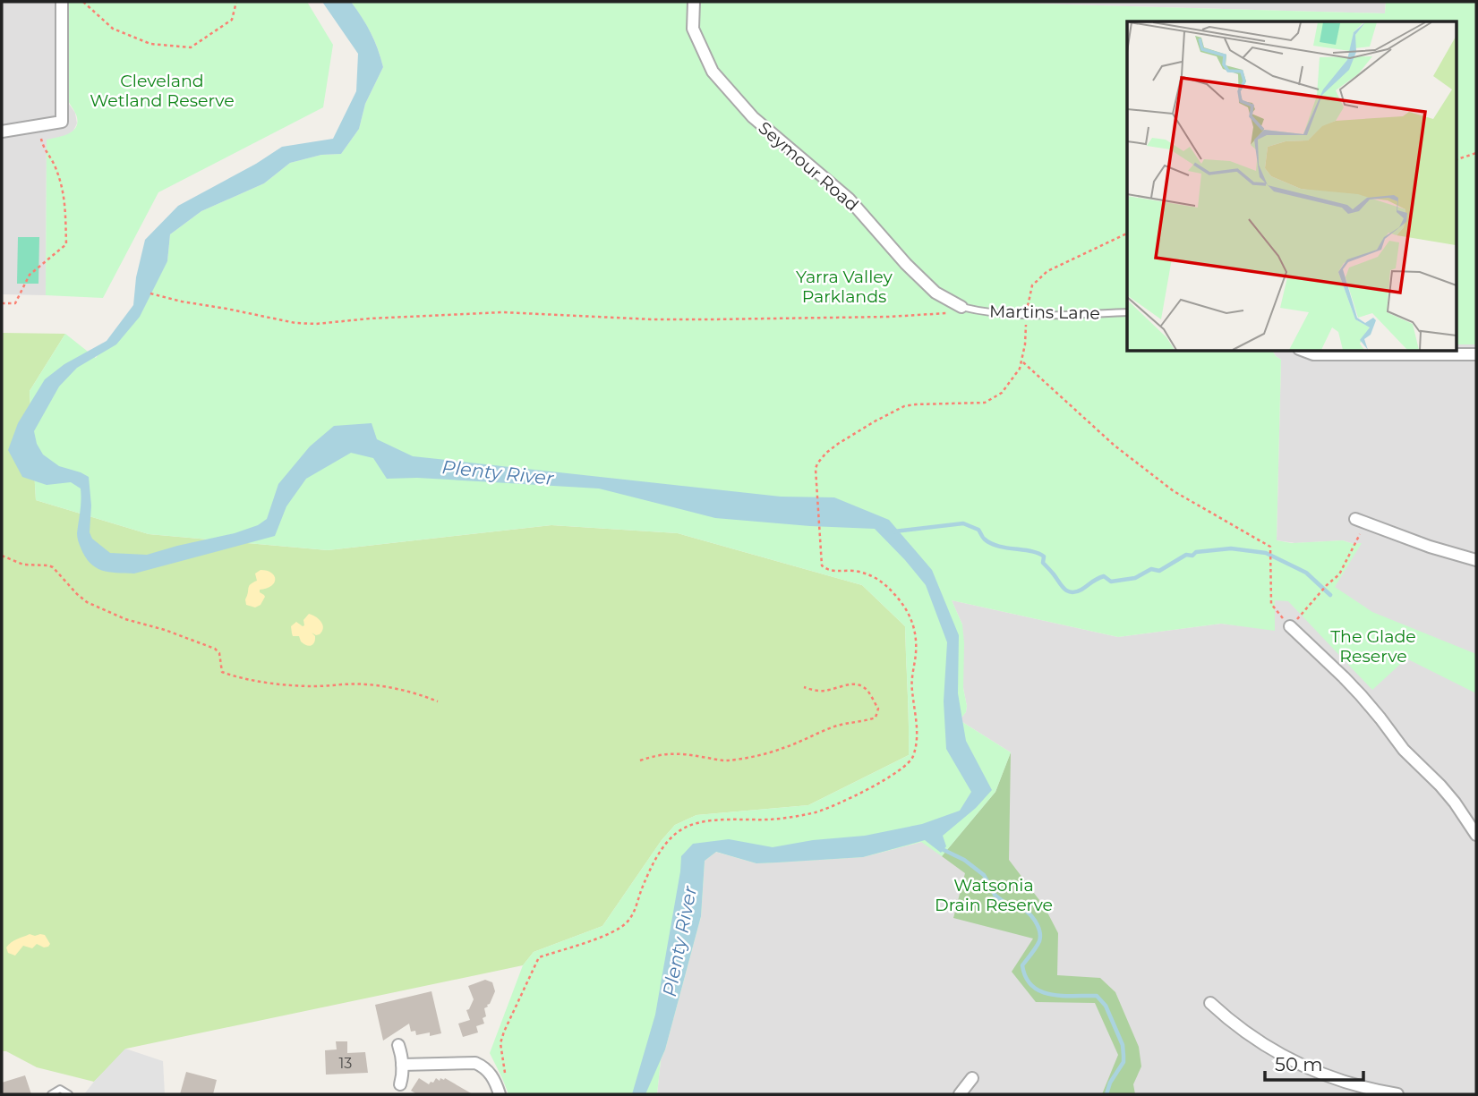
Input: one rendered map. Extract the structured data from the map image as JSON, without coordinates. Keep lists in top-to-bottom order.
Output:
{
  "streets": {
    "street": ["Seymour Road"],
    "lane": ["Martins Lane"]
  },
  "crossings": [
    ["Seymour Road", "Martins Lane"]
  ],
  "water": ["Plenty River"],
  "parks": [
    "Cleveland Wetland Reserve",
    "Yarra Valley Parklands",
    "The Glade Reserve",
    "Watsonia Drain Reserve"
  ],
  "house_numbers": ["13"],
  "scale_bar": "50 m"
}
